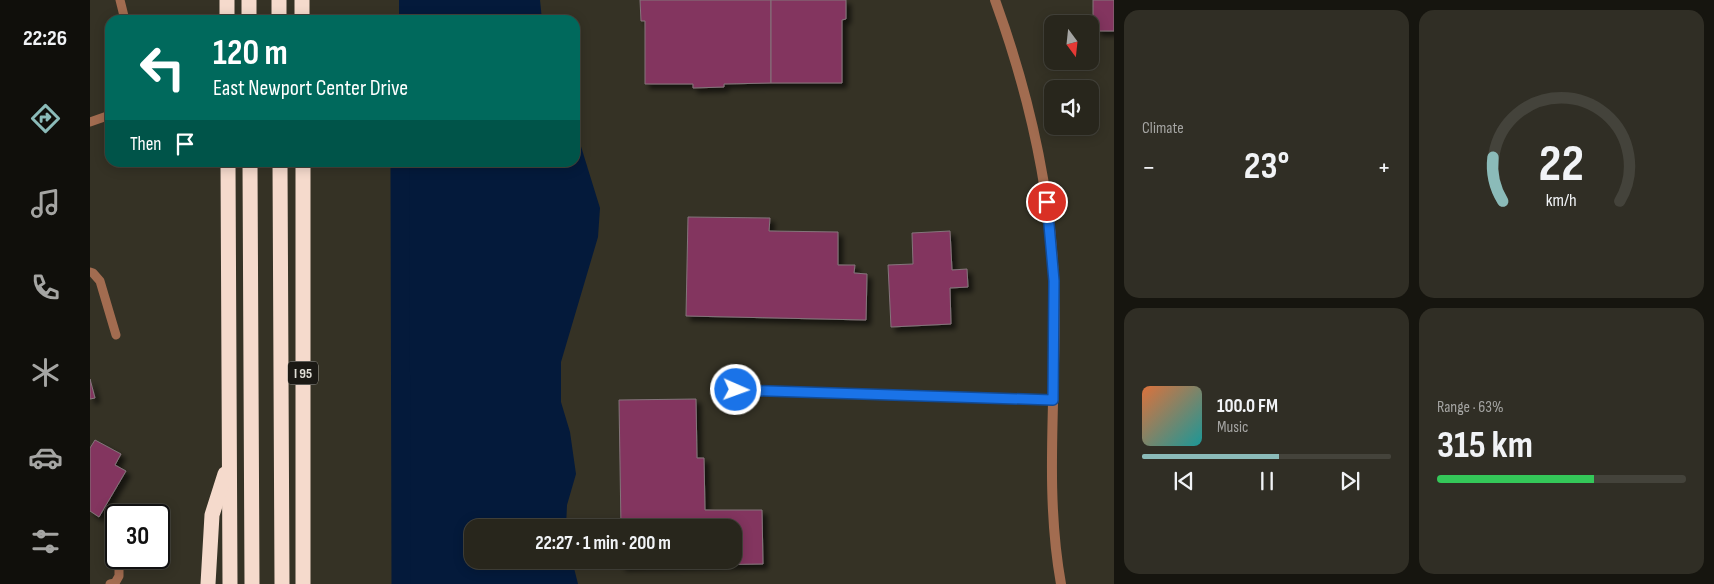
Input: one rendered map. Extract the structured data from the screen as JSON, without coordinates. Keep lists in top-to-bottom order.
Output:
{
  "streets": {
    "highway": ["I 95"]
  },
  "north": "bottom",
  "page": {
    "tabs": "22:26",
    "tile": [
      "Climate",
      ["Range · 63%", "315 km"]
    ],
    "turn": ["120 m", "East Newport Center Drive"],
    "then": "Then",
    "heat": ["−", "23°", "+"],
    "song": ["100.0 FM", "Music"],
    "limit": "30",
    "trip": "22:27 · 1 min · 200 m",
    "gauge": ["22", "km/h"]
  }
}
